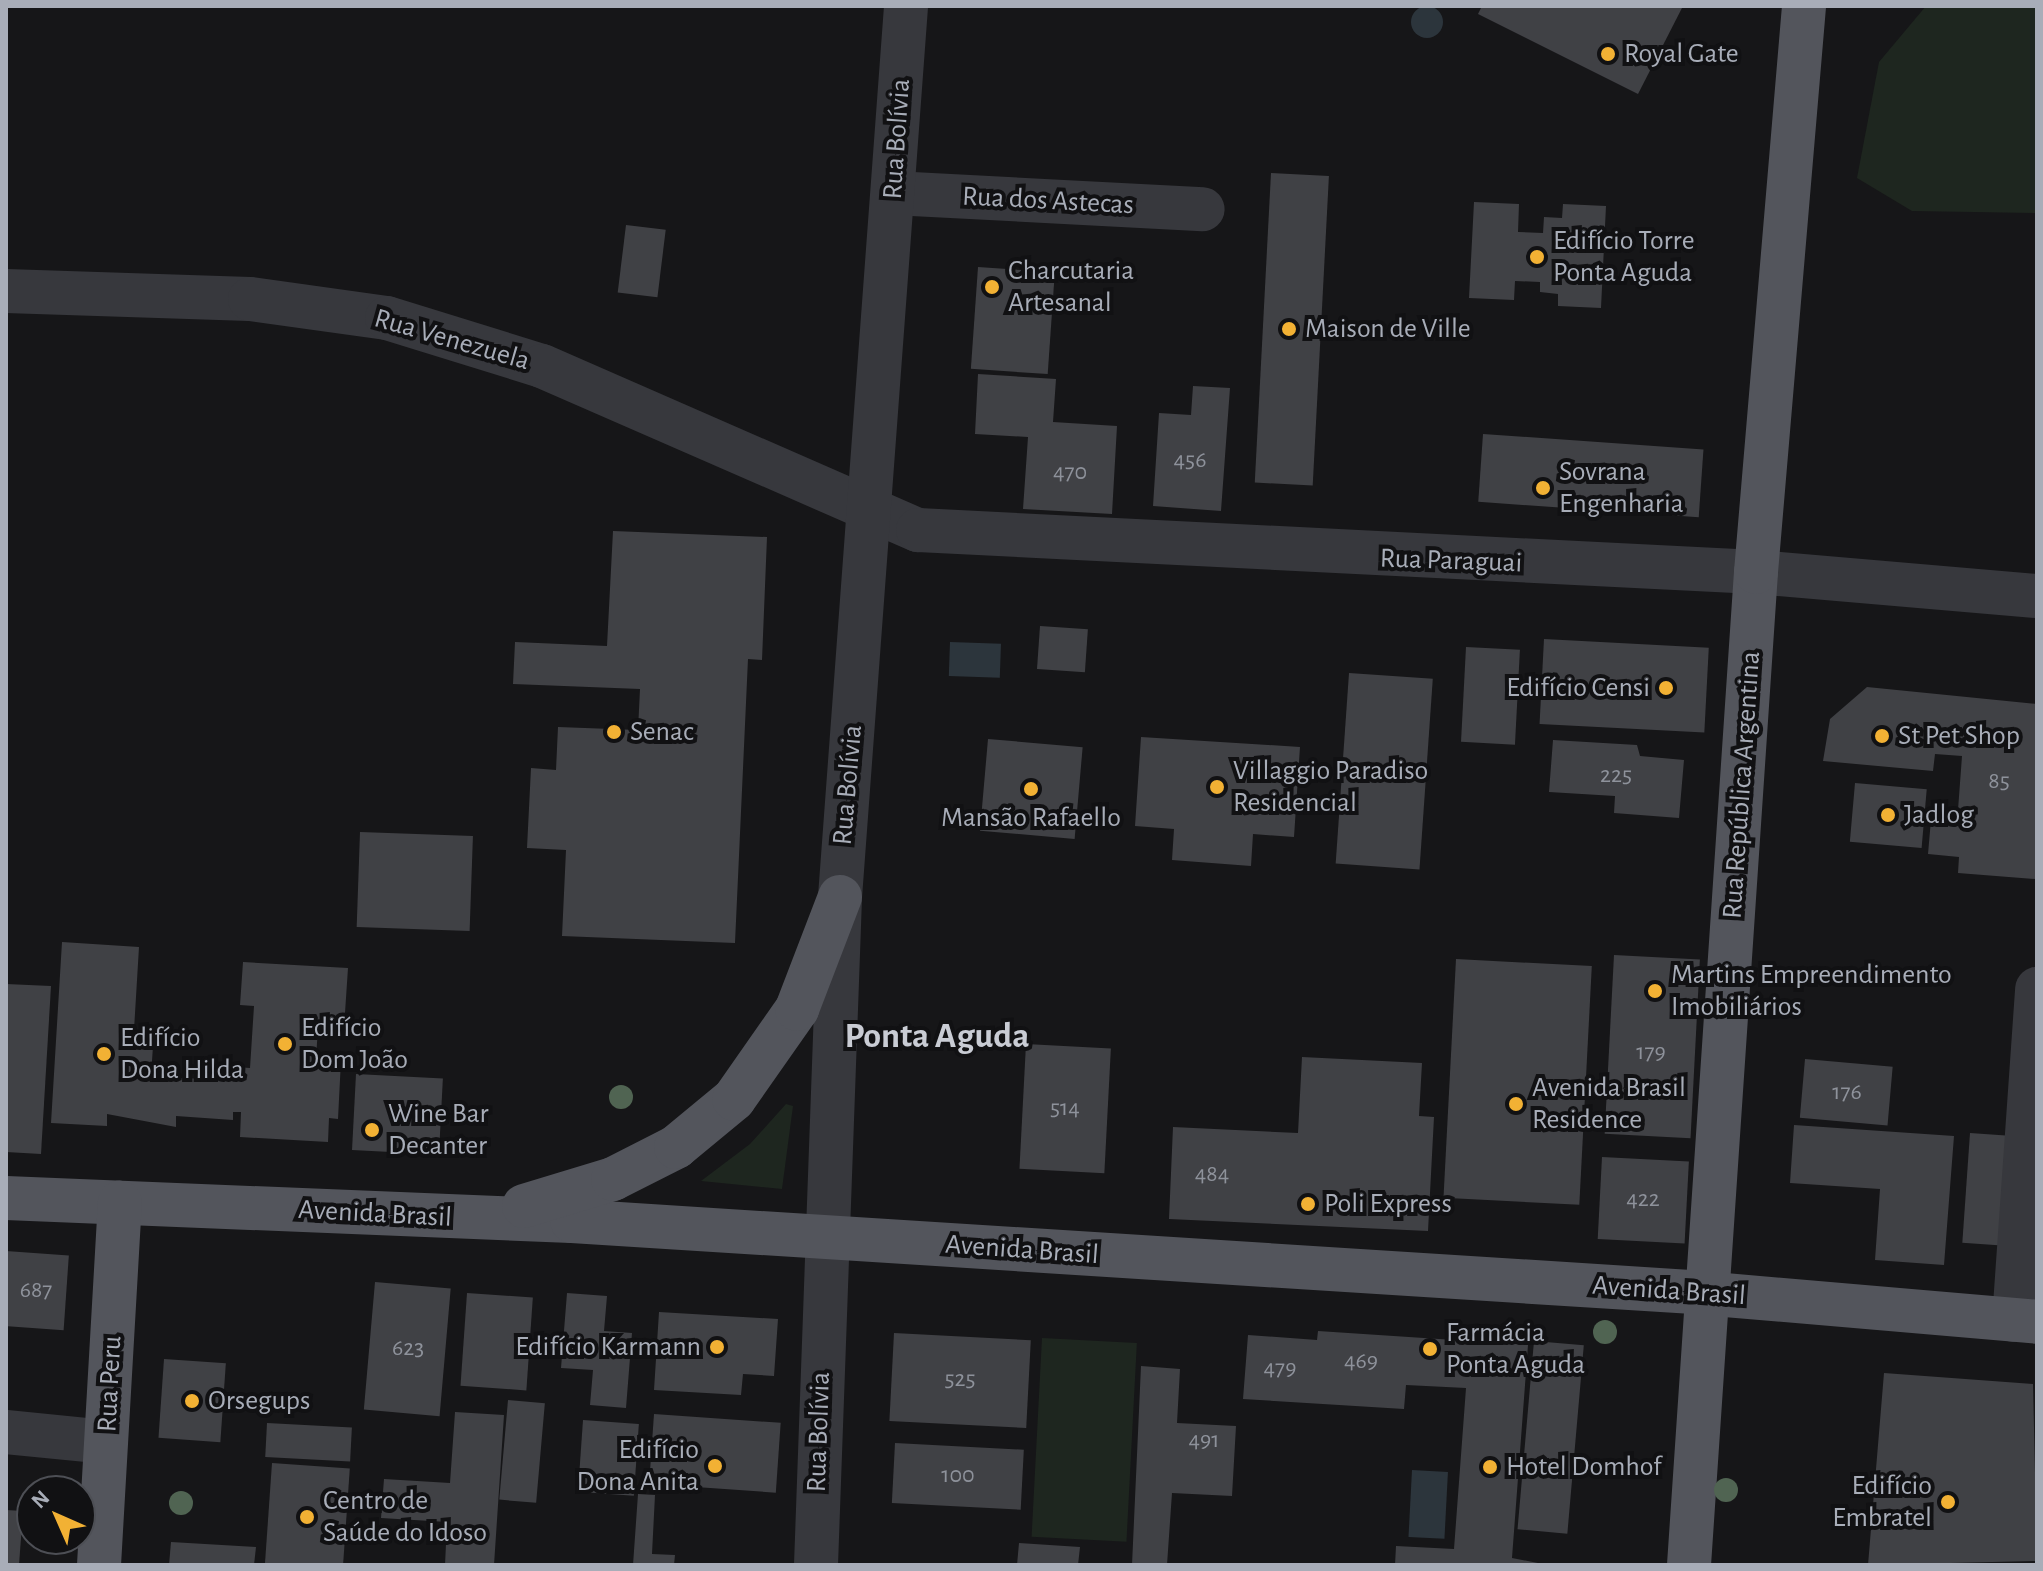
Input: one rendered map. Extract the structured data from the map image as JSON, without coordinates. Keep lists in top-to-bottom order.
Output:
{
  "streets": {
    "main road": ["Rua República Argentina", "Avenida Brasil", "Rua Peru"],
    "street": [
      "Rua Bolívia",
      "Rua dos Astecas",
      "Rua Venezuela",
      "Rua Paraguai"
    ]
  },
  "crossings": [
    ["Rua Bolívia", "Rua dos Astecas"],
    ["Rua Bolívia", "Rua Venezuela"],
    ["Rua Bolívia", "Rua Paraguai"],
    ["Rua Bolívia", "Avenida Brasil"],
    ["Rua Venezuela", "Rua Paraguai"],
    ["Rua Paraguai", "Rua República Argentina"],
    ["Rua República Argentina", "Avenida Brasil"],
    ["Avenida Brasil", "Rua Peru"]
  ],
  "districts": ["Ponta Aguda"],
  "places": [
    "Royal Gate",
    "Edifício Torre Ponta Aguda",
    "Charcutaria Artesanal",
    "Maison de Ville",
    "Sovrana Engenharia",
    "Edifício Censi",
    "Senac",
    "St Pet Shop",
    "Villaggio Paradiso Residencial",
    "Mansão Rafaello",
    "Jadlog",
    "Martins Empreendimento Imobiliários",
    "Edifício Dom João",
    "Edifício Dona Hilda",
    "Avenida Brasil Residence",
    "Wine Bar Decanter",
    "Poli Express",
    "Edifício Karmann",
    "Farmácia Ponta Aguda",
    "Orsegups",
    "Edifício Dona Anita",
    "Hotel Domhof",
    "Edifício Embratel",
    "Centro de Saúde do Idoso"
  ],
  "house_numbers": [
    "456",
    "470",
    "225",
    "85",
    "179",
    "176",
    "514",
    "484",
    "422",
    "687",
    "623",
    "469",
    "479",
    "525",
    "491",
    "100"
  ],
  "north": "top left"
}
